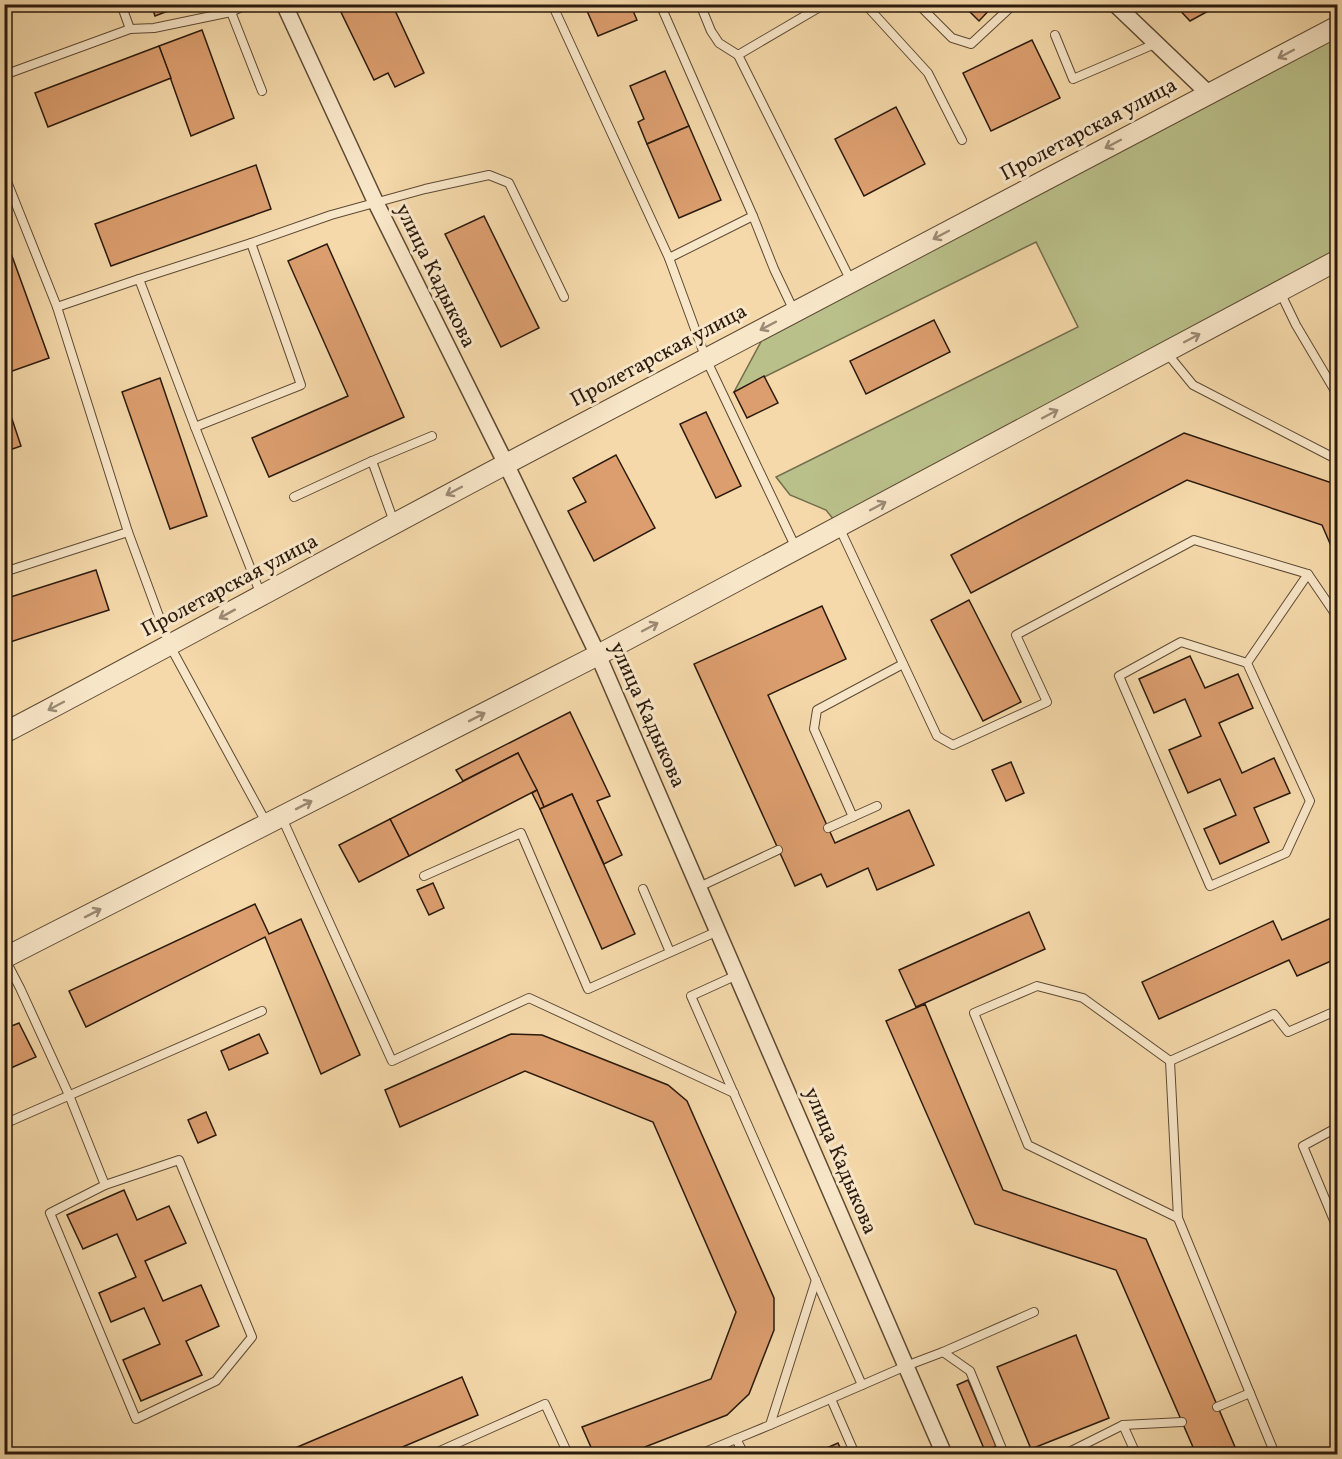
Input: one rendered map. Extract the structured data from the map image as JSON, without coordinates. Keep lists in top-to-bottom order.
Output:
{
  "streets": {
    "street": ["Пролетарская улица", "улица Кадыкова"]
  },
  "crossings": [
    ["Пролетарская улица", "улица Кадыкова"]
  ],
  "one_way": ["Пролетарская улица"]
}
